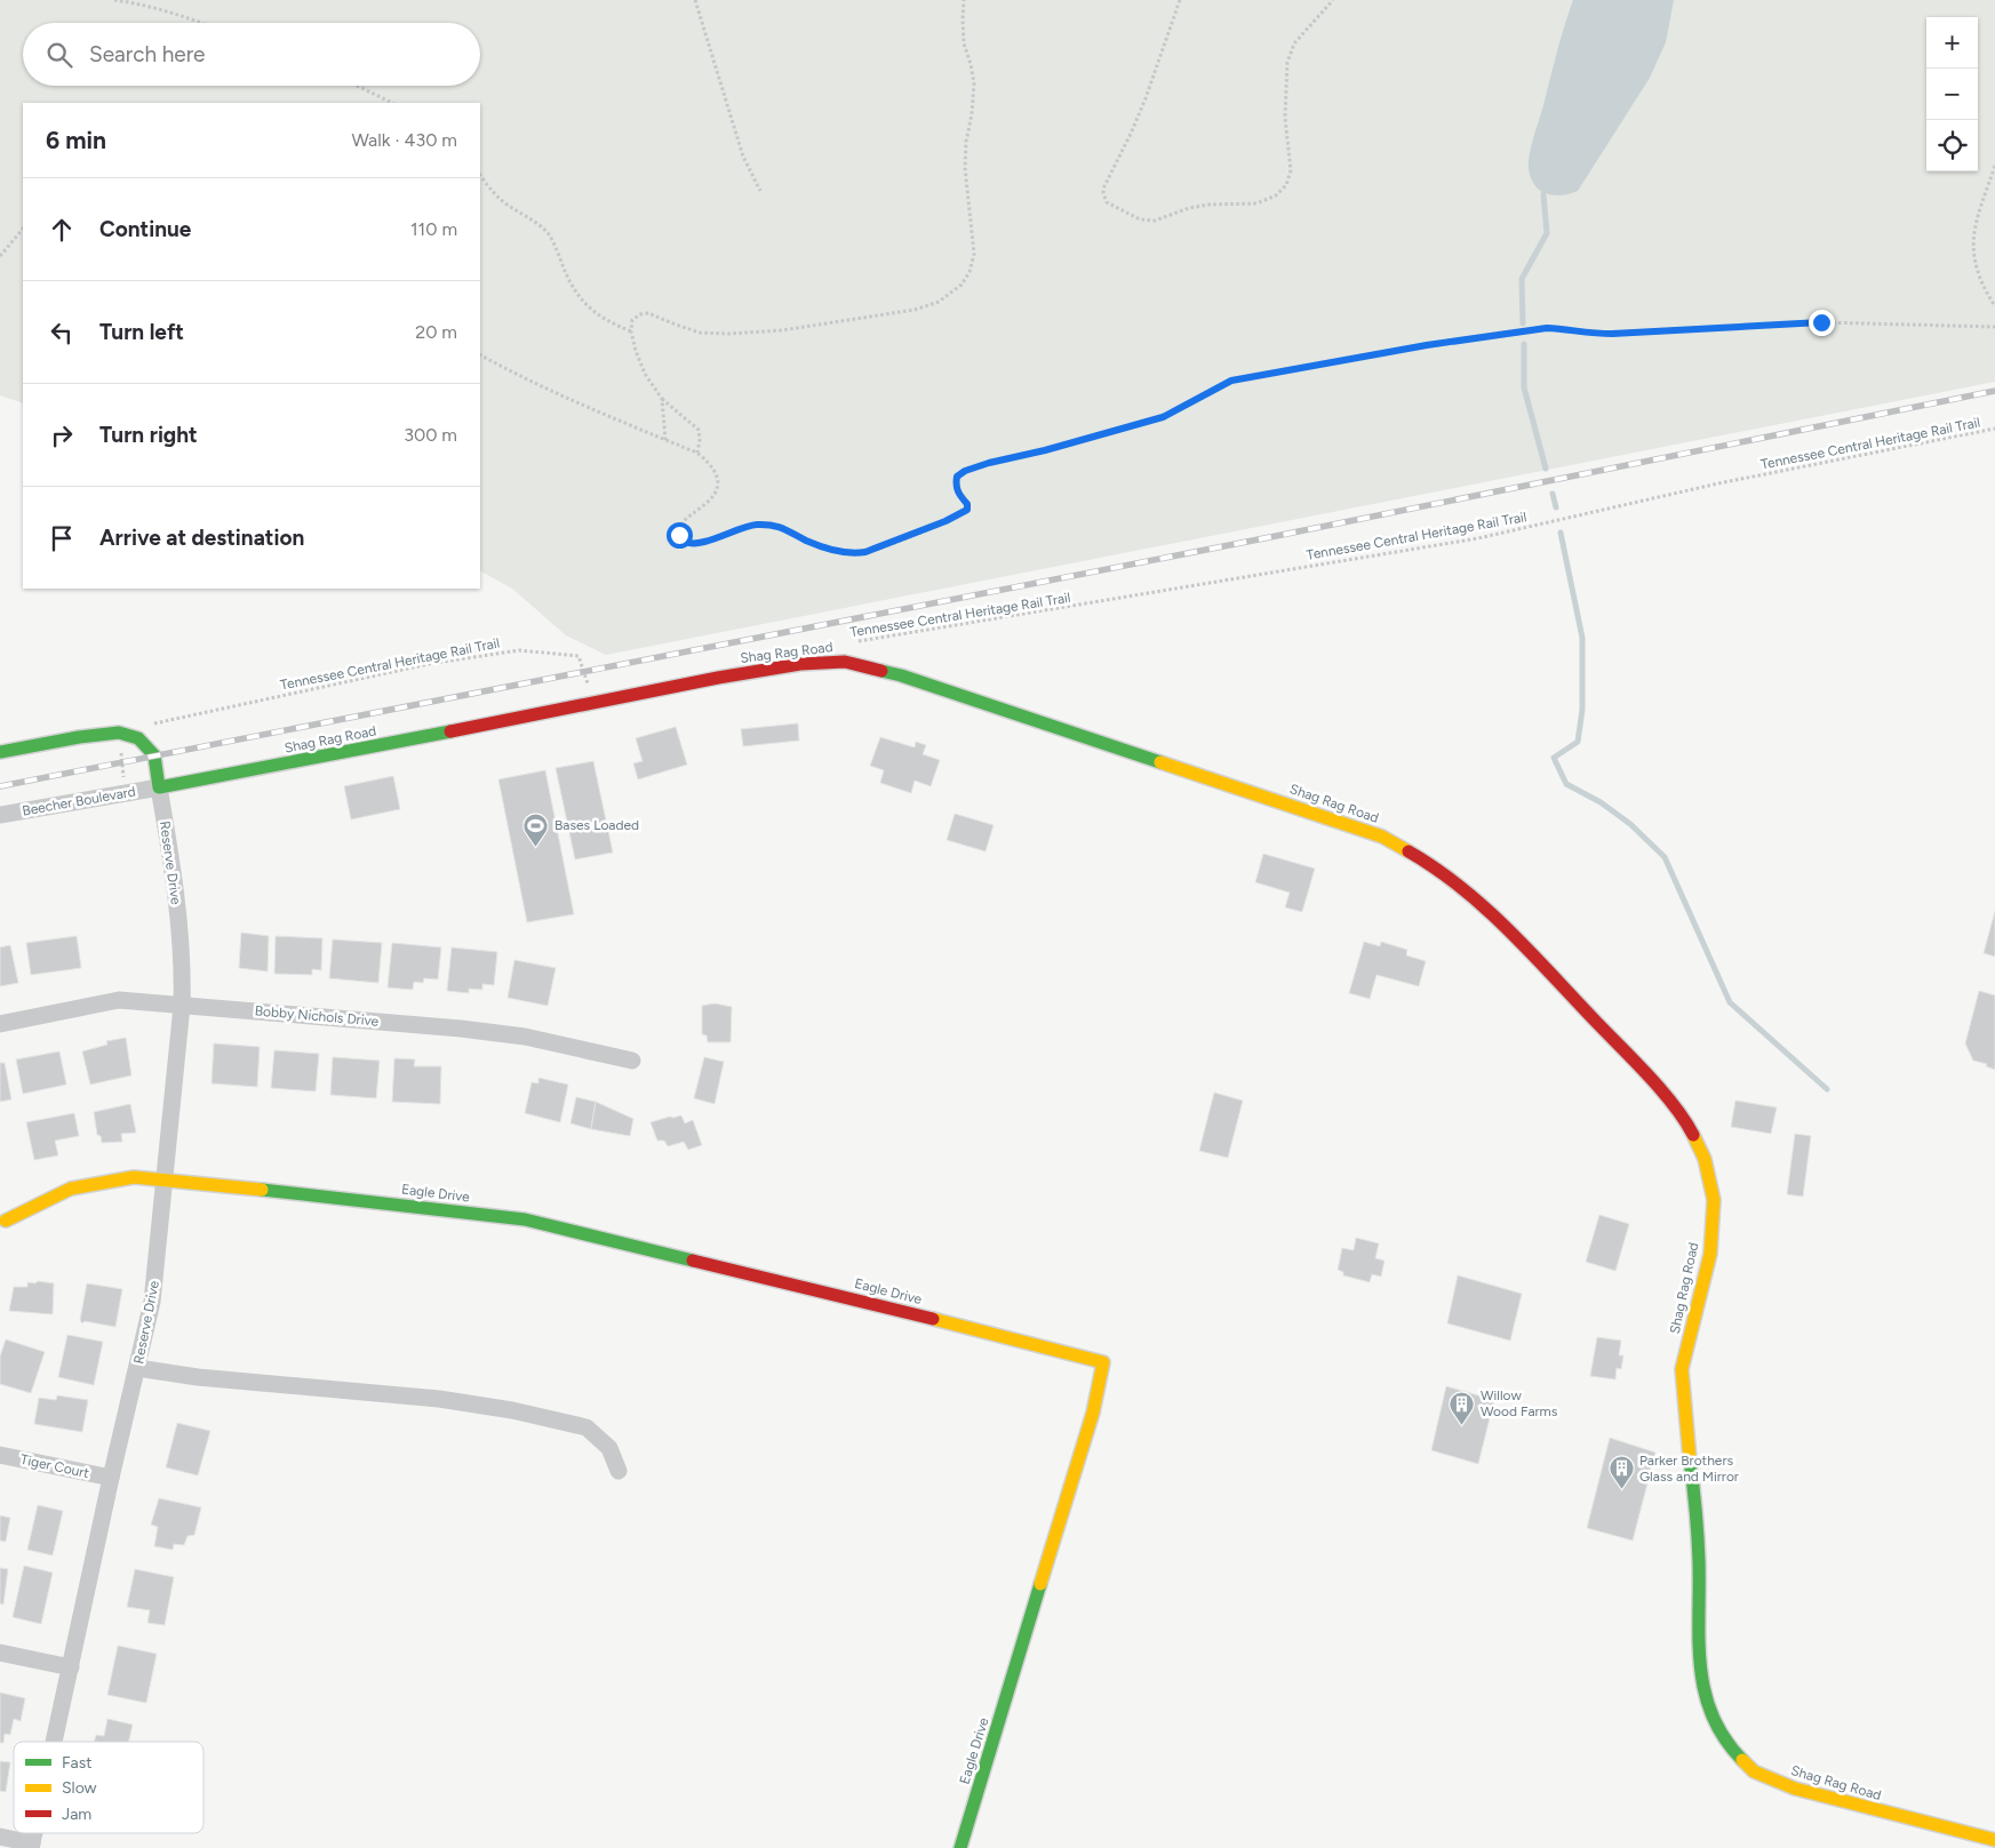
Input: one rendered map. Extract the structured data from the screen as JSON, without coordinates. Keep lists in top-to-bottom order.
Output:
{
  "streets": {
    "street": [
      "Shag Rag Road",
      "Beecher Boulevard",
      "Reserve Drive",
      "Bobby Nichols Drive",
      "Eagle Drive",
      "Tiger Court"
    ],
    "path": ["Tennessee Central Heritage Rail Trail"]
  },
  "crossings": [
    ["Shag Rag Road", "Beecher Boulevard"],
    ["Shag Rag Road", "Reserve Drive"],
    ["Beecher Boulevard", "Reserve Drive"],
    ["Reserve Drive", "Bobby Nichols Drive"],
    ["Reserve Drive", "Eagle Drive"],
    ["Reserve Drive", "Tiger Court"]
  ],
  "places": {
    "sports": ["Bases Loaded"],
    "building": ["Willow Wood Farms", "Parker Brothers Glass and Mirror"]
  },
  "legend": ["Fast", "Slow", "Jam"],
  "page": {
    "map_buttons": ["+", "−"],
    "search": "Search here",
    "heading": ["6 min", "Walk · 430 m"],
    "list": [
      ["Continue", "110 m"],
      ["Turn left", "20 m"],
      ["Turn right", "300 m"],
      "Arrive at destination"
    ]
  }
}
